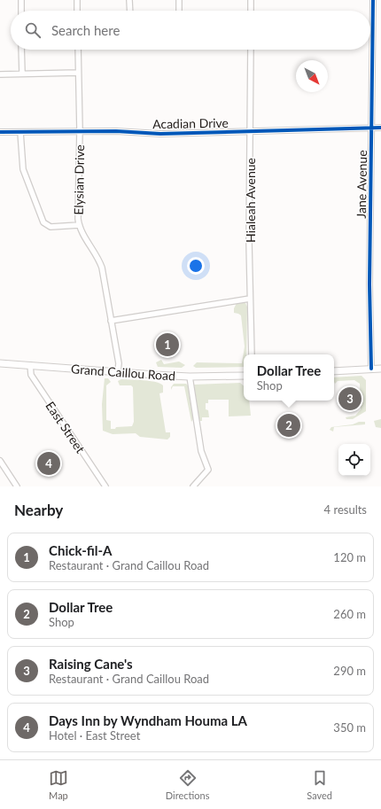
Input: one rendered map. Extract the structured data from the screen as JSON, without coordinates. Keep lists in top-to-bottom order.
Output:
{
  "streets": {
    "main road": ["Grand Caillou Road"],
    "street": [
      "Acadian Drive",
      "Elysian Drive",
      "Jane Avenue",
      "Hialeah Avenue",
      "East Street"
    ]
  },
  "crossings": [
    ["Acadian Drive", "Elysian Drive"],
    ["Acadian Drive", "Jane Avenue"],
    ["Acadian Drive", "Hialeah Avenue"],
    ["Elysian Drive", "Grand Caillou Road"],
    ["Grand Caillou Road", "East Street"]
  ],
  "north": "bottom right",
  "page": {
    "search": "Search here",
    "pins": [
      "1",
      "3",
      "2",
      "4"
    ],
    "popup": ["Dollar Tree", "Shop"],
    "heading": ["Nearby", "4 results"],
    "list": [
      {
        "mark": "1",
        "name": "Chick-fil-A",
        "note": "Restaurant · Grand Caillou Road",
        "value": "120 m"
      },
      {
        "mark": "2",
        "name": "Dollar Tree",
        "note": "Shop",
        "value": "260 m"
      },
      {
        "mark": "3",
        "name": "Raising Cane's",
        "note": "Restaurant · Grand Caillou Road",
        "value": "290 m"
      },
      {
        "mark": "4",
        "name": "Days Inn by Wyndham Houma LA",
        "note": "Hotel · East Street",
        "value": "350 m"
      }
    ],
    "nav": ["Map", "Directions", "Saved"]
  }
}
